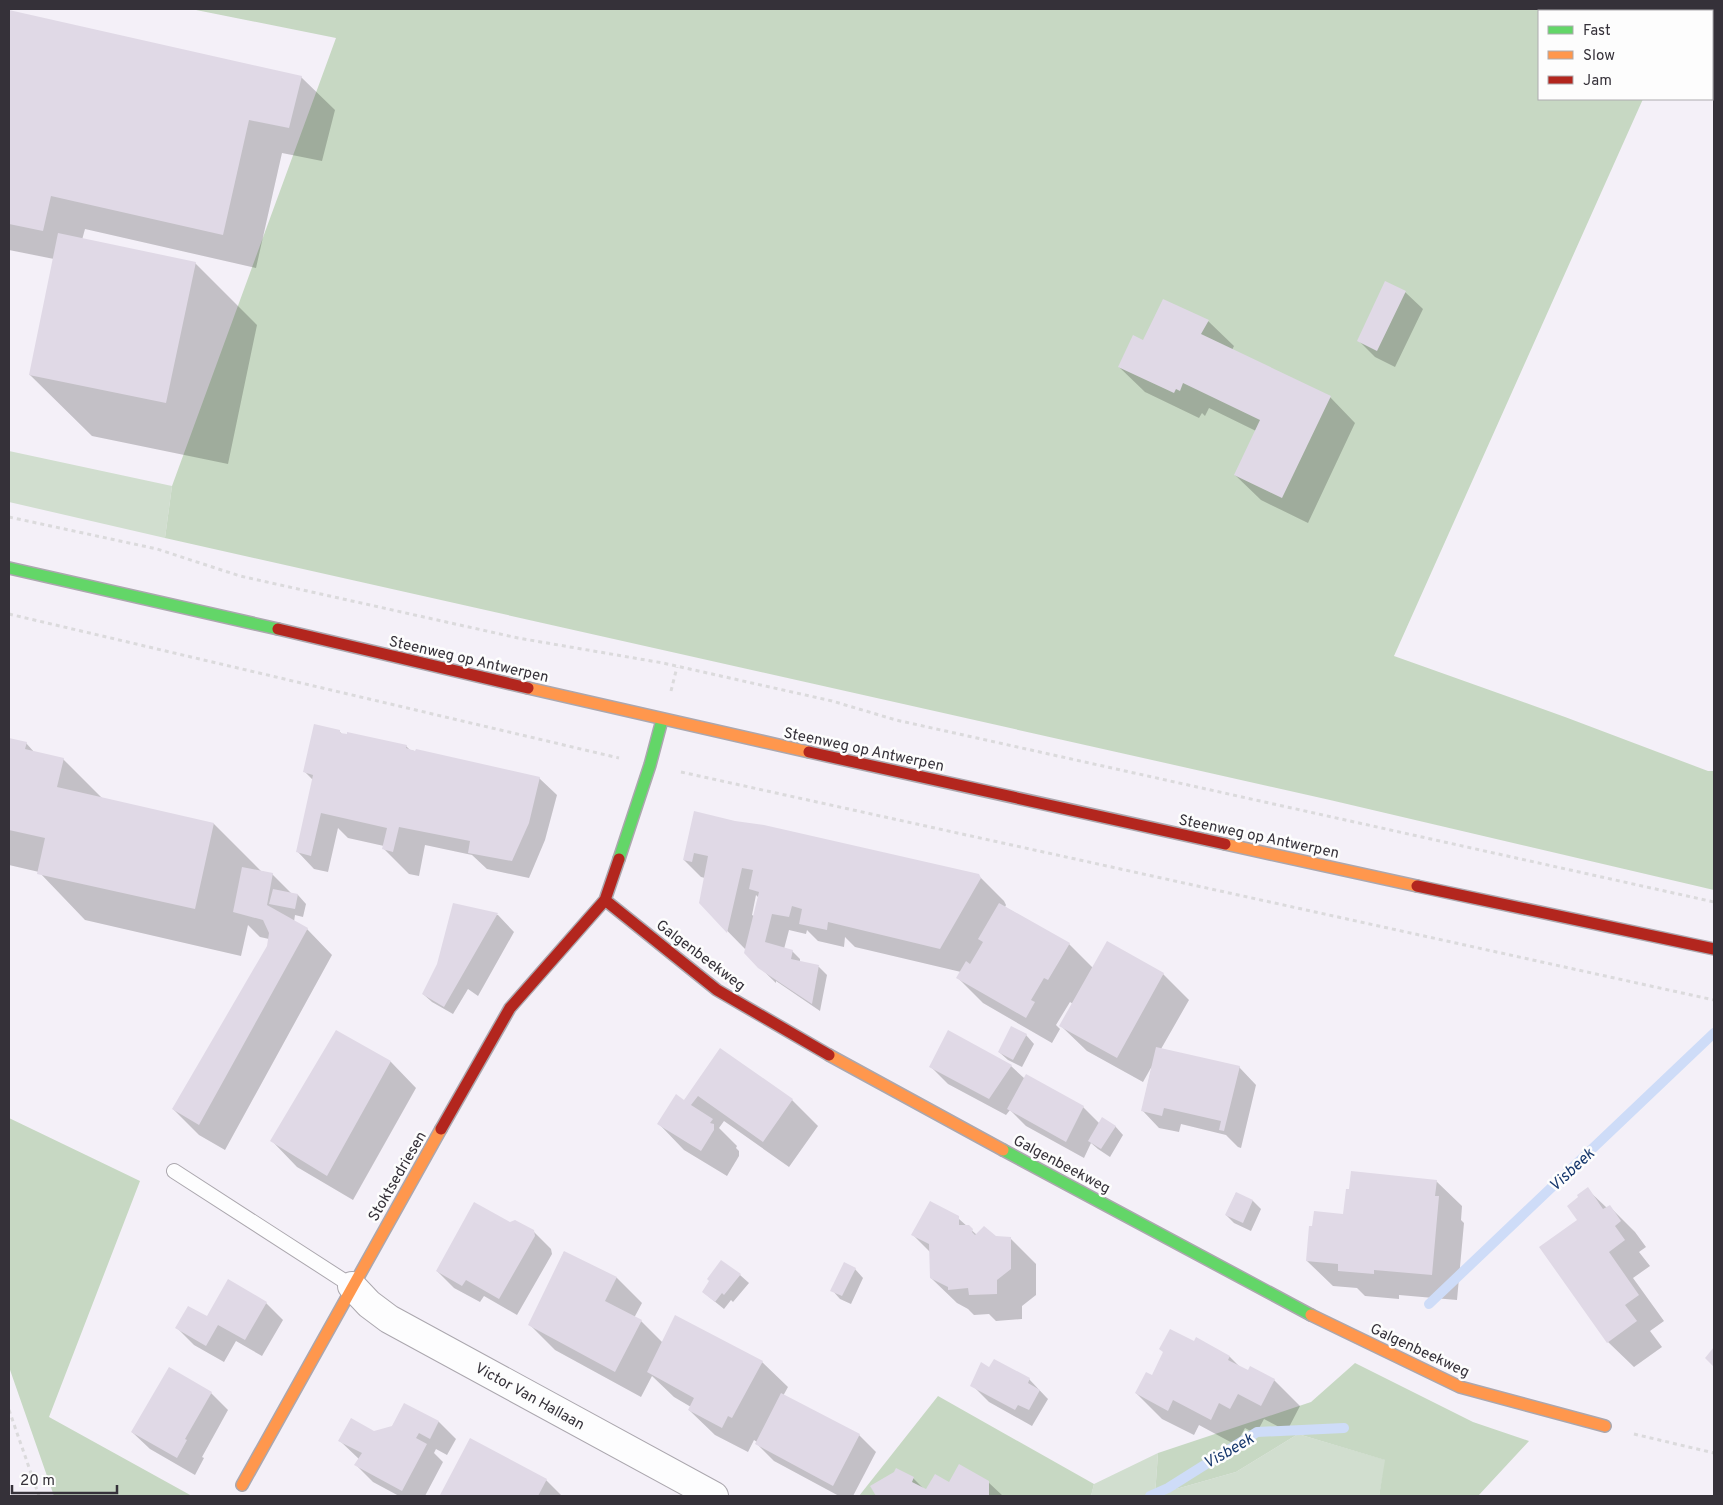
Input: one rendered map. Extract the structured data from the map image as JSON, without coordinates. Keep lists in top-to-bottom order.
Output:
{
  "streets": {
    "street": [
      "Steenweg op Antwerpen",
      "Galgenbeekweg",
      "Stoktsedriesen",
      "Victor Van Hallaan"
    ]
  },
  "crossings": [
    ["Galgenbeekweg", "Stoktsedriesen"],
    ["Stoktsedriesen", "Victor Van Hallaan"]
  ],
  "water": ["Visbeek"],
  "legend": ["Fast", "Slow", "Jam"],
  "scale_bar": "20 m"
}
